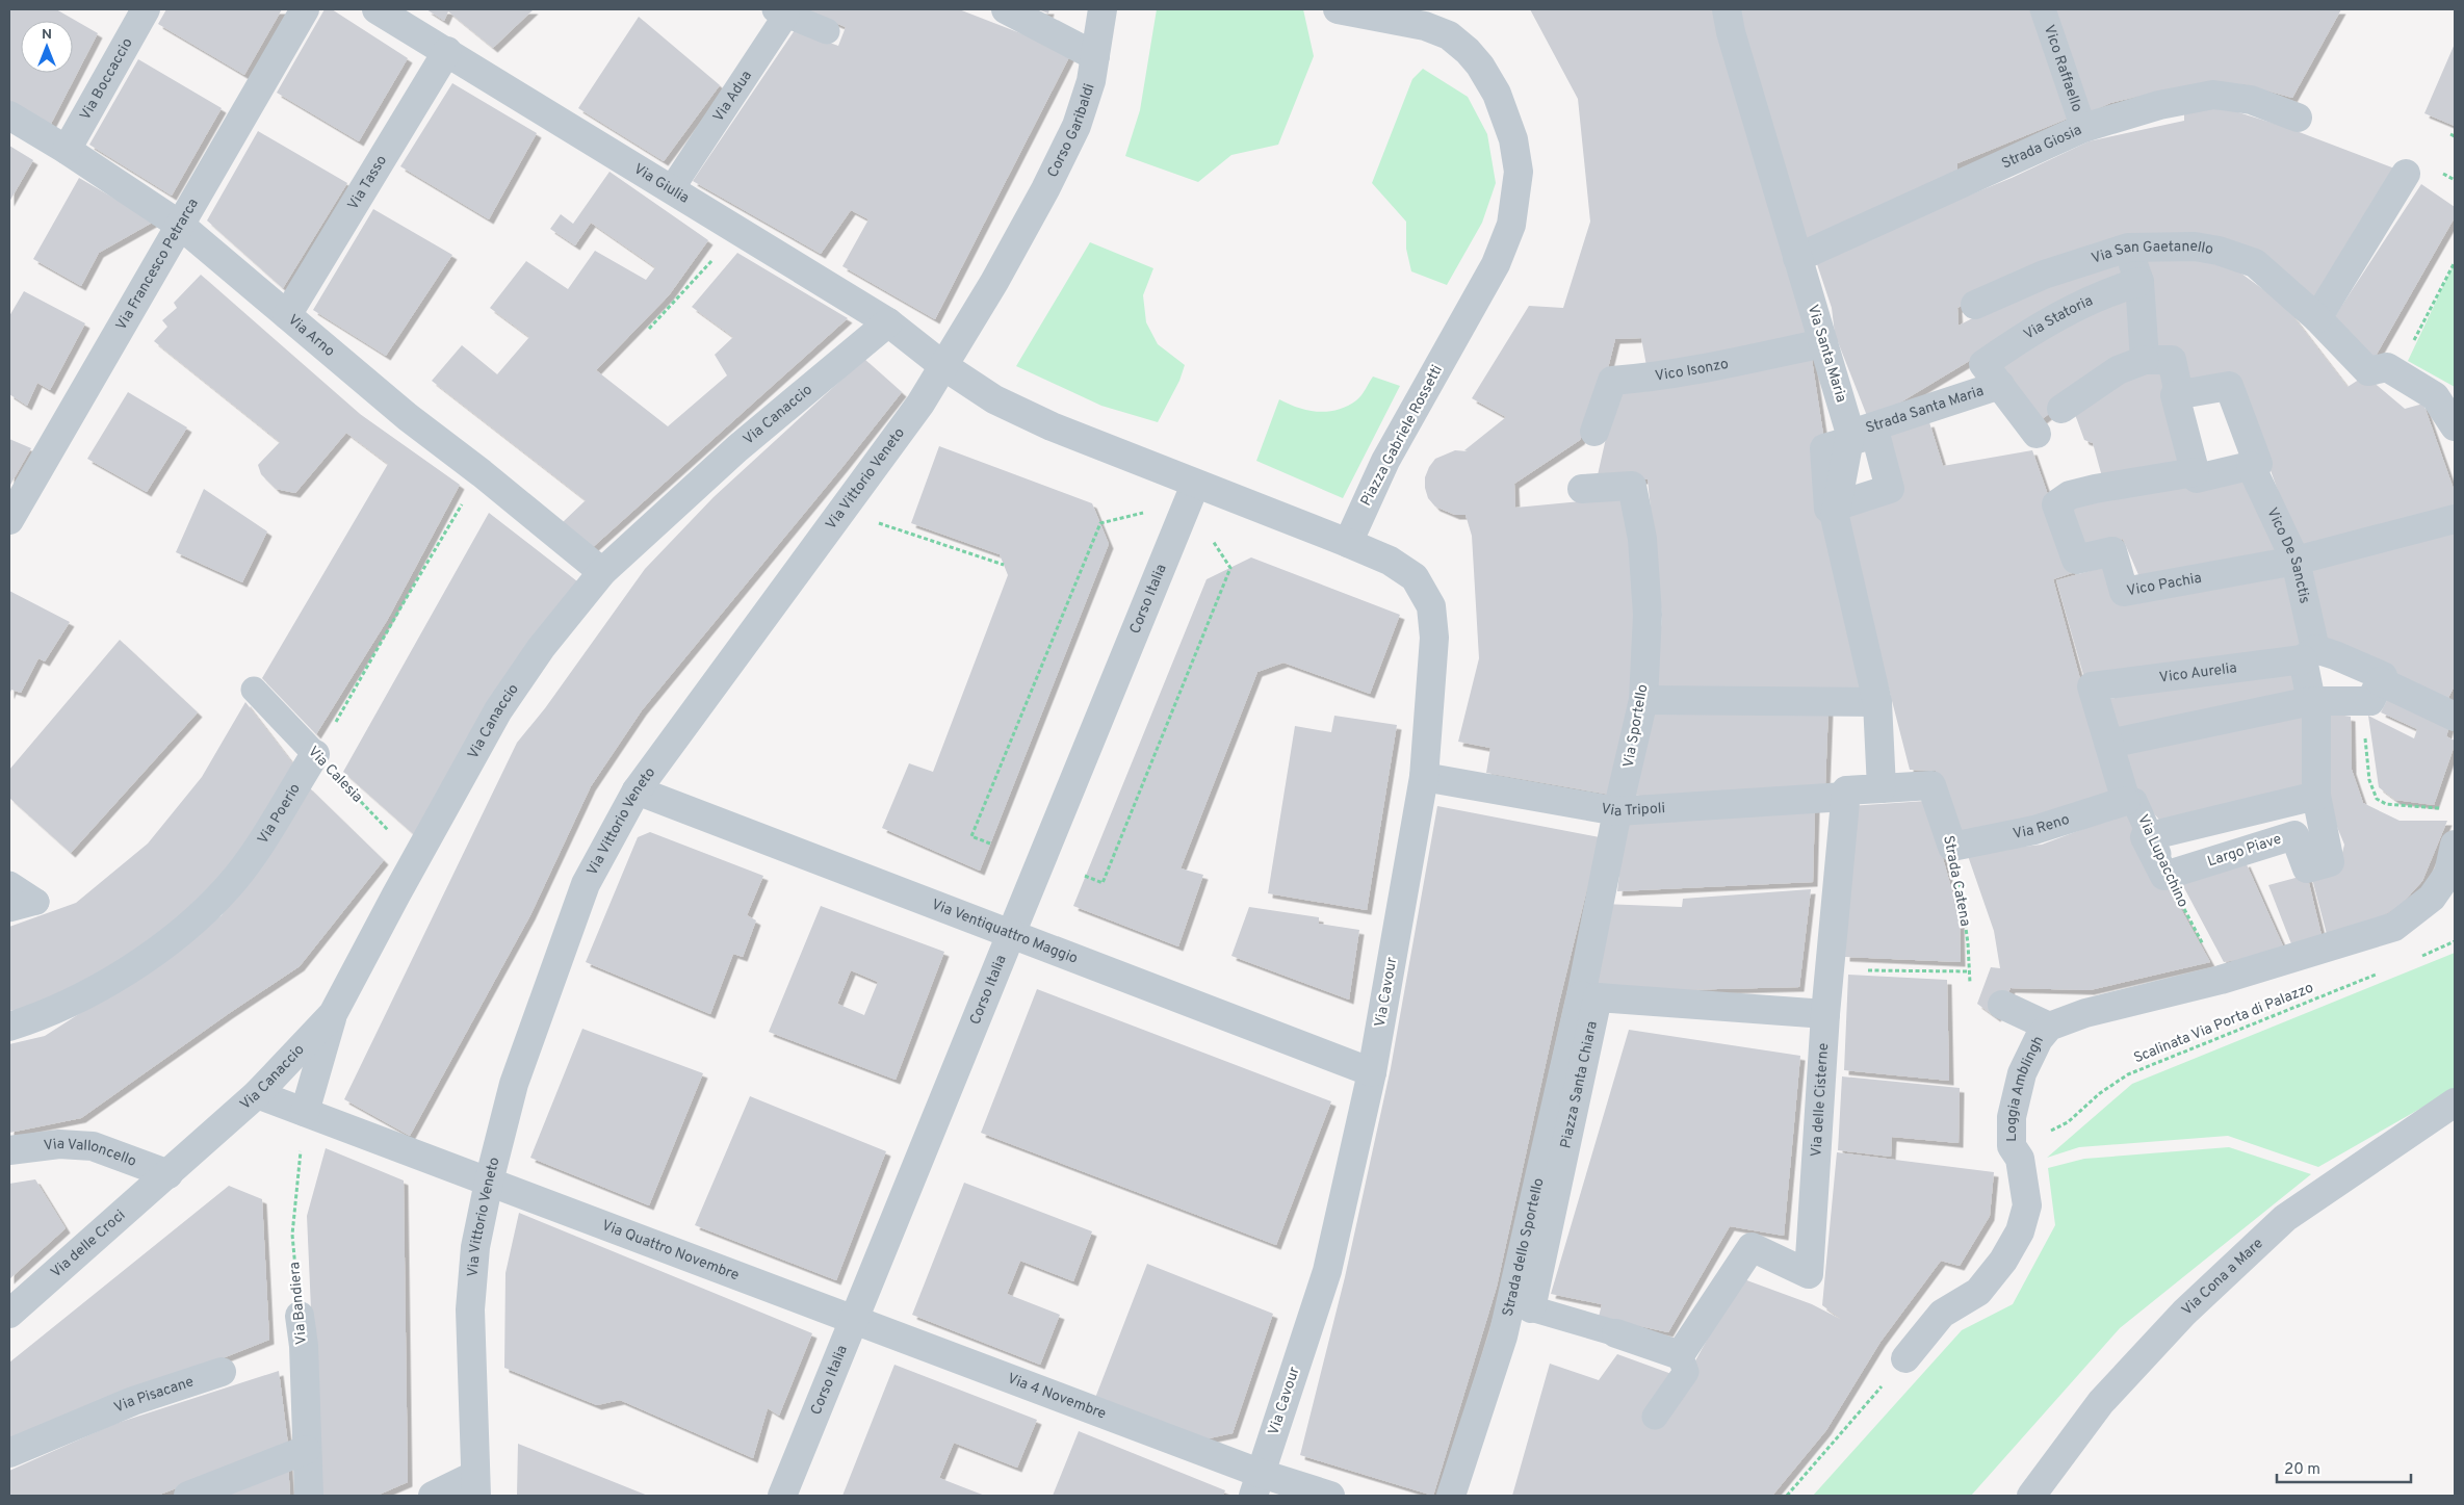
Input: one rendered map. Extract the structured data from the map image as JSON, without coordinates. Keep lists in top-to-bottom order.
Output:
{
  "streets": {
    "street": [
      "Via Boccaccio",
      "Corso Garibaldi",
      "Strada Giosia",
      "Via Tasso",
      "Via Giulia",
      "Via San Gaetanello",
      "Via Francesco Petrarca",
      "Via Statoria",
      "Via Arno",
      "Via Santa Maria",
      "Vico Isonzo",
      "Strada Santa Maria",
      "Via Canaccio",
      "Piazza Gabriele Rossetti",
      "Via Vittorio Veneto",
      "Vico De Sanctis",
      "Vico Pachia",
      "Corso Italia",
      "Vico Aurelia",
      "Via Sportello",
      "Via Tripoli",
      "Via Poerio",
      "Via Reno",
      "Largo Piave",
      "Via Lupacchino",
      "Strada Catena",
      "Via Ventiquattro Maggio",
      "Via Cavour",
      "Piazza Santa Chiara",
      "Loggia Amblingh",
      "Via delle Cisterne",
      "Via Valloncello",
      "Via delle Croci",
      "Strada dello Sportello",
      "Via Quattro Novembre",
      "Via Cona a Mare",
      "Via Bandiera",
      "Via Pisacane",
      "Via 4 Novembre"
    ],
    "lane": ["Vico Raffaello", "Via Adua", "Via Calesia"],
    "path": ["Scalinata Via Porta di Palazzo"]
  },
  "crossings": [
    ["Vico Raffaello", "Strada Giosia"],
    ["Via Boccaccio", "Via Arno"],
    ["Via Adua", "Via Giulia"],
    ["Corso Garibaldi", "Via Vittorio Veneto"],
    ["Strada Giosia", "Via Santa Maria"],
    ["Via Tasso", "Via Giulia"],
    ["Via Tasso", "Via Arno"],
    ["Via Giulia", "Via Canaccio"],
    ["Via Giulia", "Via Vittorio Veneto"],
    ["Via Francesco Petrarca", "Via Arno"],
    ["Via Statoria", "Strada Santa Maria"],
    ["Via Arno", "Via Canaccio"],
    ["Via Santa Maria", "Vico Isonzo"],
    ["Via Santa Maria", "Strada Santa Maria"],
    ["Via Canaccio", "Via Calesia"],
    ["Via Canaccio", "Via Valloncello"],
    ["Via Canaccio", "Via delle Croci"],
    ["Via Canaccio", "Via Quattro Novembre"],
    ["Piazza Gabriele Rossetti", "Via Cavour"],
    ["Via Vittorio Veneto", "Via Ventiquattro Maggio"],
    ["Via Vittorio Veneto", "Via Quattro Novembre"],
    ["Vico De Sanctis", "Vico Pachia"],
    ["Vico De Sanctis", "Vico Aurelia"],
    ["Vico De Sanctis", "Largo Piave"],
    ["Corso Italia", "Via Ventiquattro Maggio"],
    ["Corso Italia", "Via Quattro Novembre"],
    ["Corso Italia", "Via 4 Novembre"],
    ["Vico Aurelia", "Via Lupacchino"],
    ["Via Sportello", "Via Tripoli"],
    ["Via Sportello", "Piazza Santa Chiara"],
    ["Via Sportello", "Strada dello Sportello"],
    ["Via Calesia", "Via Poerio"],
    ["Via Tripoli", "Via Cavour"],
    ["Via Tripoli", "Via delle Cisterne"],
    ["Via Reno", "Via Lupacchino"],
    ["Via Reno", "Strada Catena"],
    ["Largo Piave", "Via Lupacchino"],
    ["Via Lupacchino", "Loggia Amblingh"],
    ["Via Ventiquattro Maggio", "Via Cavour"],
    ["Via Cavour", "Via 4 Novembre"],
    ["Scalinata Via Porta di Palazzo", "Loggia Amblingh"],
    ["Piazza Santa Chiara", "Strada dello Sportello"],
    ["Via Valloncello", "Via delle Croci"],
    ["Via Quattro Novembre", "Via Bandiera"],
    ["Via Quattro Novembre", "Via 4 Novembre"]
  ],
  "scale_bar": "20 m",
  "north": "top"
}
